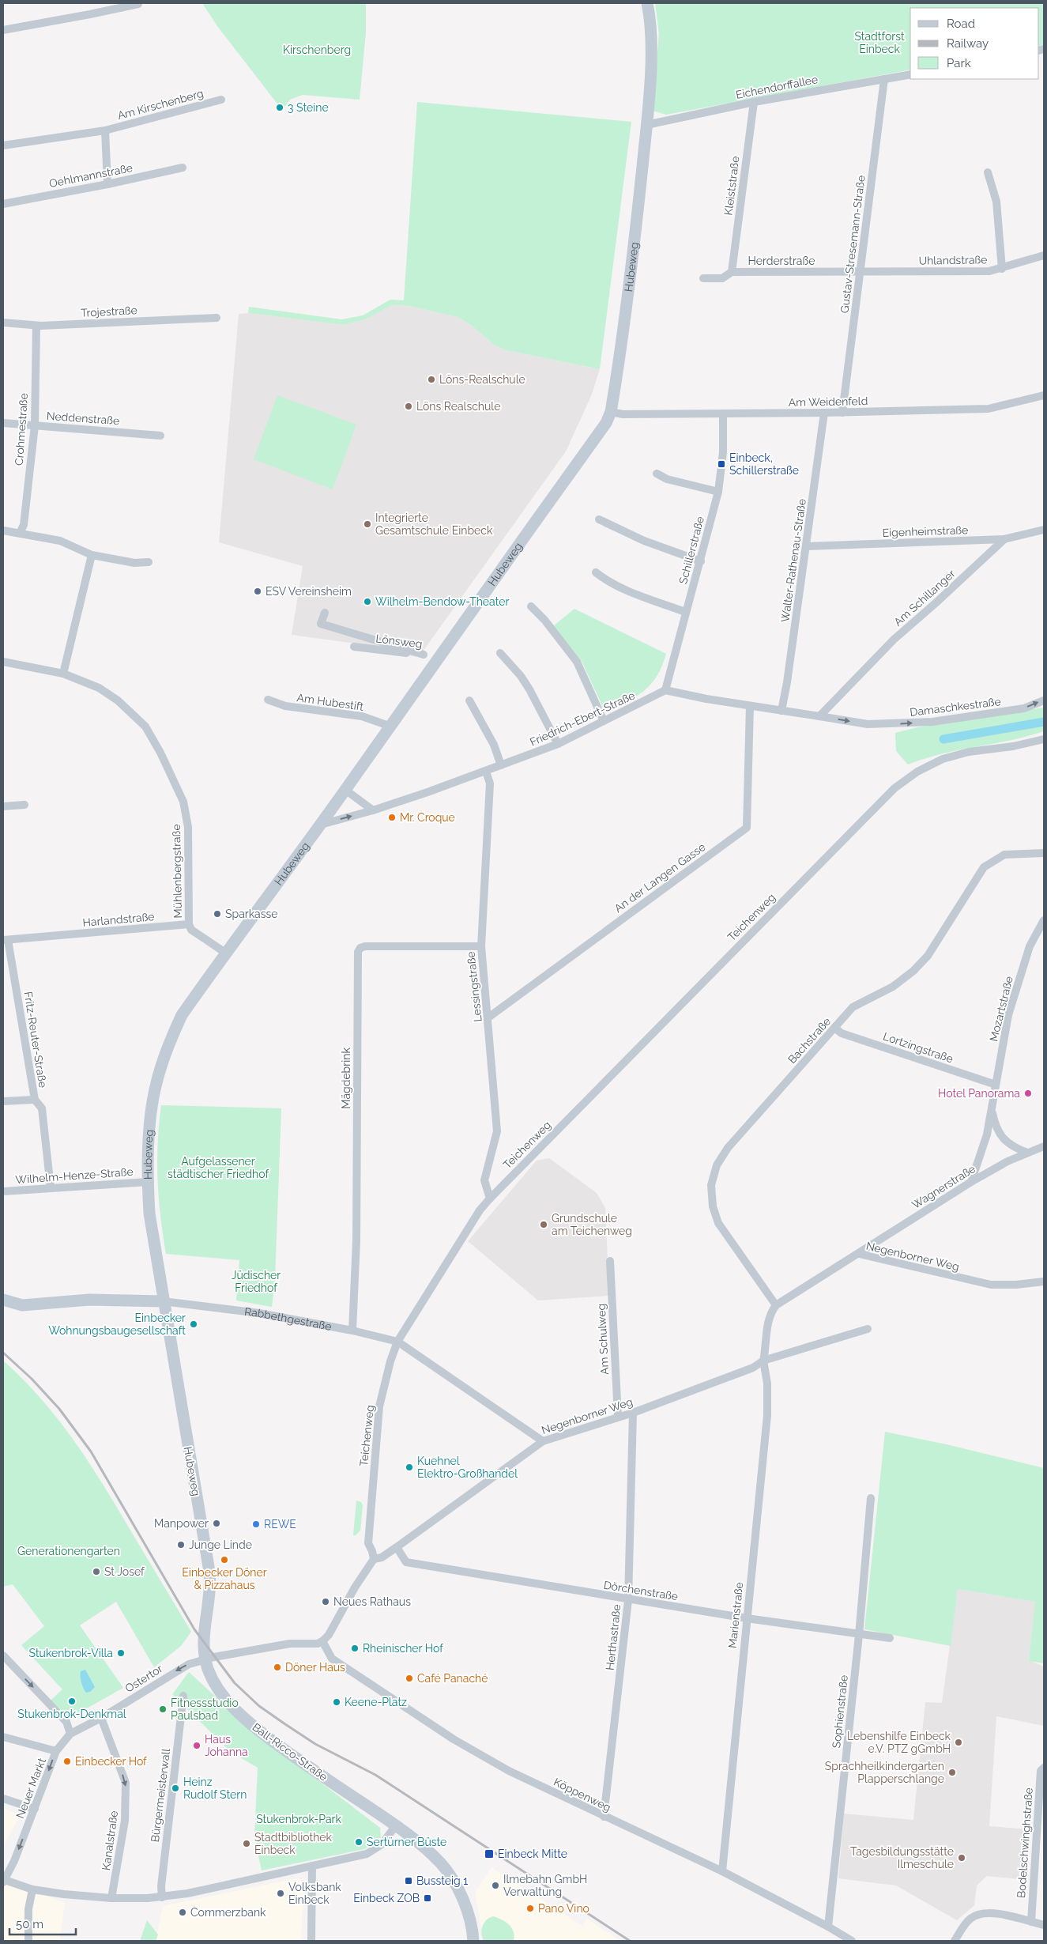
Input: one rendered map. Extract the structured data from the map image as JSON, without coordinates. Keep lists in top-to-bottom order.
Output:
{
  "streets": {
    "street": [
      "Eichendorffallee",
      "Am Kirschenberg",
      "Oehlmannstraße",
      "Kleiststraße",
      "Gustav-Stresemann-Straße",
      "Uhlandstraße",
      "Herderstraße",
      "Hubeweg",
      "Trojestraße",
      "Am Weidenfeld",
      "Neddenstraße",
      "Crohmestraße",
      "Eigenheimstraße",
      "Schillerstraße",
      "Walter-Rathenau-Straße",
      "Am Schillanger",
      "Lönsweg",
      "Am Hubestift",
      "Damaschkestraße",
      "Friedrich-Ebert-Straße",
      "Mühlenbergstraße",
      "An der Langen Gasse",
      "Teichenweg",
      "Harlandstraße",
      "Lessingstraße",
      "Mozartstraße",
      "Fritz-Reuter-Straße",
      "Bachstraße",
      "Lortzingstraße",
      "Mägdebrink",
      "Wilhelm-Henze-Straße",
      "Wagnerstraße",
      "Negenborner Weg",
      "Rabbethgestraße",
      "Am Schulweg",
      "Dörchenstraße",
      "Marienstraße",
      "Herthastraße",
      "Ostertor",
      "Sophienstraße",
      "Ball-Ricco-Straße",
      "Neuer Markt",
      "Köppenweg",
      "Bürgermeisterwall",
      "Kanalstraße",
      "Bodelschwinghstraße"
    ]
  },
  "crossings": [
    ["Eichendorffallee", "Kleiststraße"],
    ["Eichendorffallee", "Gustav-Stresemann-Straße"],
    ["Eichendorffallee", "Hubeweg"],
    ["Kleiststraße", "Herderstraße"],
    ["Gustav-Stresemann-Straße", "Uhlandstraße"],
    ["Gustav-Stresemann-Straße", "Herderstraße"],
    ["Gustav-Stresemann-Straße", "Am Weidenfeld"],
    ["Uhlandstraße", "Herderstraße"],
    ["Hubeweg", "Am Weidenfeld"],
    ["Hubeweg", "Lönsweg"],
    ["Hubeweg", "Am Hubestift"],
    ["Hubeweg", "Friedrich-Ebert-Straße"],
    ["Hubeweg", "Wilhelm-Henze-Straße"],
    ["Hubeweg", "Rabbethgestraße"],
    ["Hubeweg", "Ostertor"],
    ["Hubeweg", "Ball-Ricco-Straße"],
    ["Trojestraße", "Crohmestraße"],
    ["Am Weidenfeld", "Schillerstraße"],
    ["Am Weidenfeld", "Walter-Rathenau-Straße"],
    ["Neddenstraße", "Crohmestraße"],
    ["Eigenheimstraße", "Walter-Rathenau-Straße"],
    ["Eigenheimstraße", "Am Schillanger"],
    ["Schillerstraße", "Friedrich-Ebert-Straße"],
    ["Walter-Rathenau-Straße", "Damaschkestraße"],
    ["Am Schillanger", "Damaschkestraße"],
    ["Friedrich-Ebert-Straße", "Lessingstraße"],
    ["Mühlenbergstraße", "Harlandstraße"],
    ["An der Langen Gasse", "Lessingstraße"],
    ["Teichenweg", "Lessingstraße"],
    ["Teichenweg", "Negenborner Weg"],
    ["Teichenweg", "Rabbethgestraße"],
    ["Harlandstraße", "Fritz-Reuter-Straße"],
    ["Lessingstraße", "Mägdebrink"],
    ["Mozartstraße", "Lortzingstraße"],
    ["Mozartstraße", "Wagnerstraße"],
    ["Fritz-Reuter-Straße", "Wilhelm-Henze-Straße"],
    ["Bachstraße", "Lortzingstraße"],
    ["Bachstraße", "Negenborner Weg"],
    ["Mägdebrink", "Rabbethgestraße"],
    ["Wagnerstraße", "Negenborner Weg"],
    ["Negenborner Weg", "Rabbethgestraße"],
    ["Negenborner Weg", "Am Schulweg"],
    ["Negenborner Weg", "Dörchenstraße"],
    ["Negenborner Weg", "Marienstraße"],
    ["Negenborner Weg", "Herthastraße"],
    ["Dörchenstraße", "Marienstraße"],
    ["Dörchenstraße", "Herthastraße"],
    ["Dörchenstraße", "Sophienstraße"],
    ["Marienstraße", "Köppenweg"],
    ["Herthastraße", "Köppenweg"],
    ["Ostertor", "Ball-Ricco-Straße"],
    ["Ostertor", "Neuer Markt"],
    ["Ostertor", "Kanalstraße"],
    ["Sophienstraße", "Köppenweg"],
    ["Neuer Markt", "Kanalstraße"]
  ],
  "one_way": [
    "Damaschkestraße",
    "Ostertor",
    "Neuer Markt",
    "Kanalstraße"
  ],
  "parks": [
    "Stadtforst Einbeck",
    "Kirschenberg",
    "Aufgelassener städtischer Friedhof",
    "Jüdischer Friedhof",
    "Generationengarten",
    "Stukenbrok-Park"
  ],
  "places": {
    "other": [
      "3 Steine",
      "Löns-Realschule",
      "Löns Realschule",
      "Integrierte Gesamtschule Einbeck",
      "ESV Vereinsheim",
      "Wilhelm-Bendow-Theater",
      "Mr. Croque",
      "Sparkasse",
      "Hotel Panorama",
      "Grundschule am Teichenweg",
      "Einbecker Wohnungsbaugesellschaft",
      "Kuehnel Elektro-Großhandel",
      "Manpower",
      "REWE",
      "Junge Linde",
      "Einbecker Döner & Pizzahaus",
      "St Josef",
      "Neues Rathaus",
      "Rheinischer Hof",
      "Stukenbrok-Villa",
      "Döner Haus",
      "Café Panaché",
      "Stukenbrok-Denkmal",
      "Keene-Platz",
      "Fitnessstudio Paulsbad",
      "Lebenshilfe Einbeck e.V. PTZ gGmbH",
      "Haus Johanna",
      "Einbecker Hof",
      "Sprachheilkindergarten Plapperschlange",
      "Heinz Rudolf Stern",
      "Sertürner Büste",
      "Stadtbibliothek Einbeck",
      "Tagesbildungsstätte Ilmeschule",
      "Ilmebahn GmbH Verwaltung",
      "Volksbank Einbeck",
      "Pano Vino",
      "Commerzbank"
    ],
    "transit": [
      "Einbeck, Schillerstraße",
      "Einbeck Mitte",
      "Bussteig 1",
      "Einbeck ZOB"
    ]
  },
  "legend": ["Road", "Railway", "Park"],
  "scale_bar": "50 m"
}
